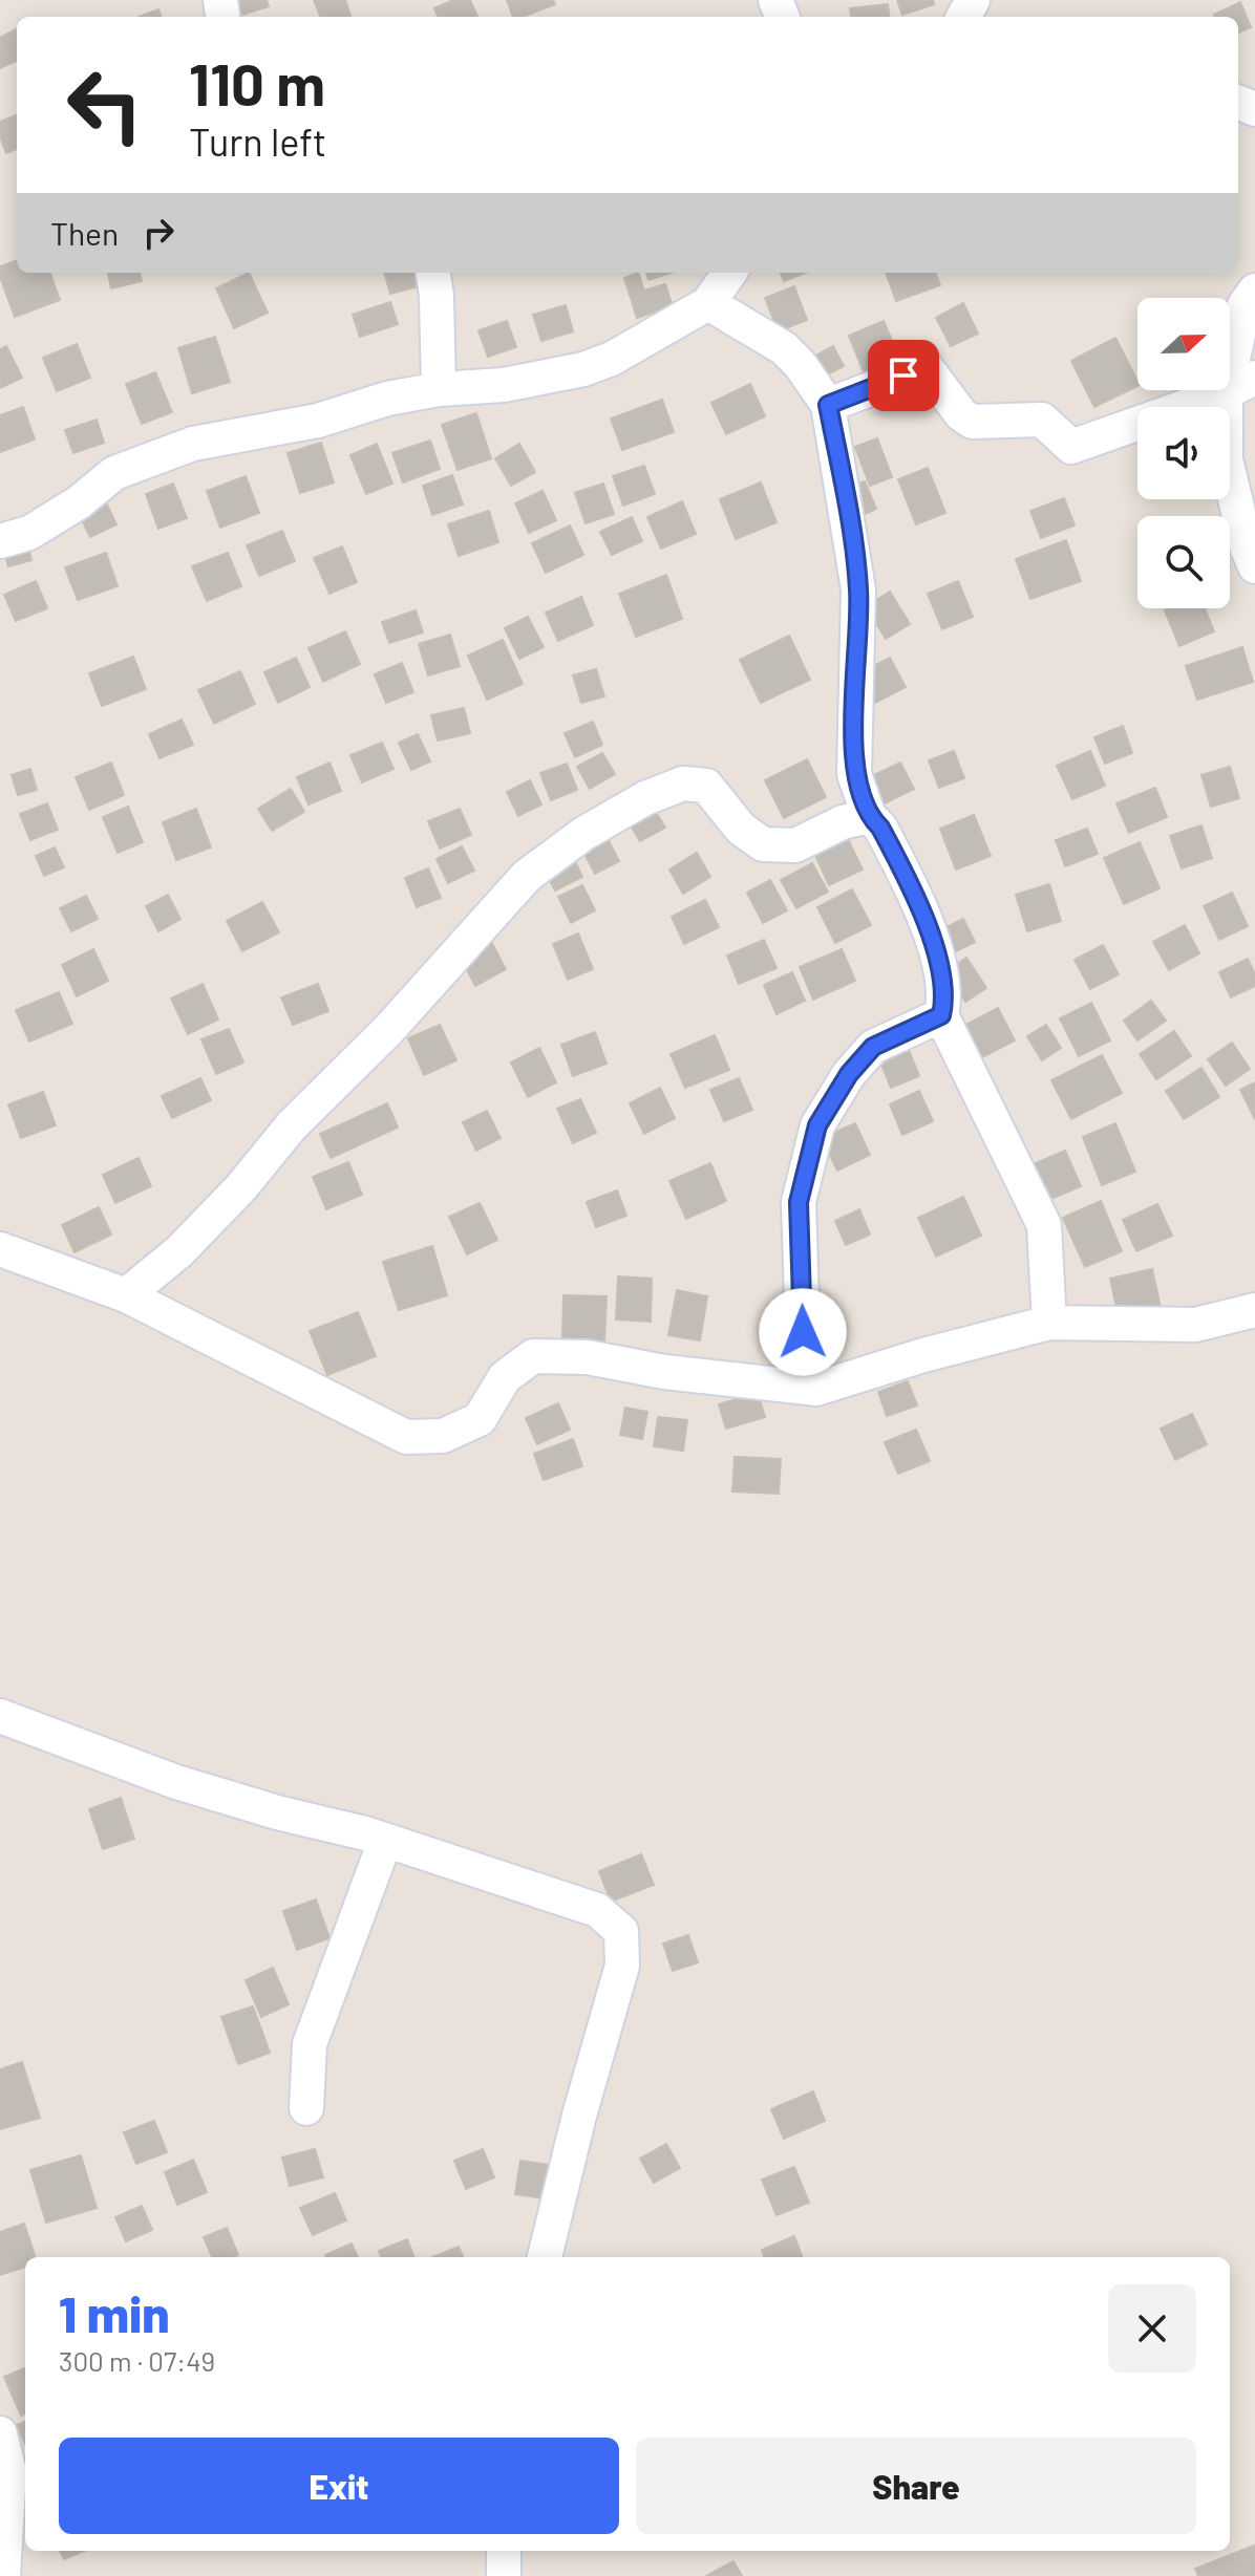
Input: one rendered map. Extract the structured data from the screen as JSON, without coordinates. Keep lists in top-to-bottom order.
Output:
{
  "north": "right",
  "page": {
    "turn": ["110 m", "Turn left"],
    "then": "Then",
    "heading": ["1 min", "300 m · 07:49"],
    "buttons": ["Exit", "Share"]
  }
}
